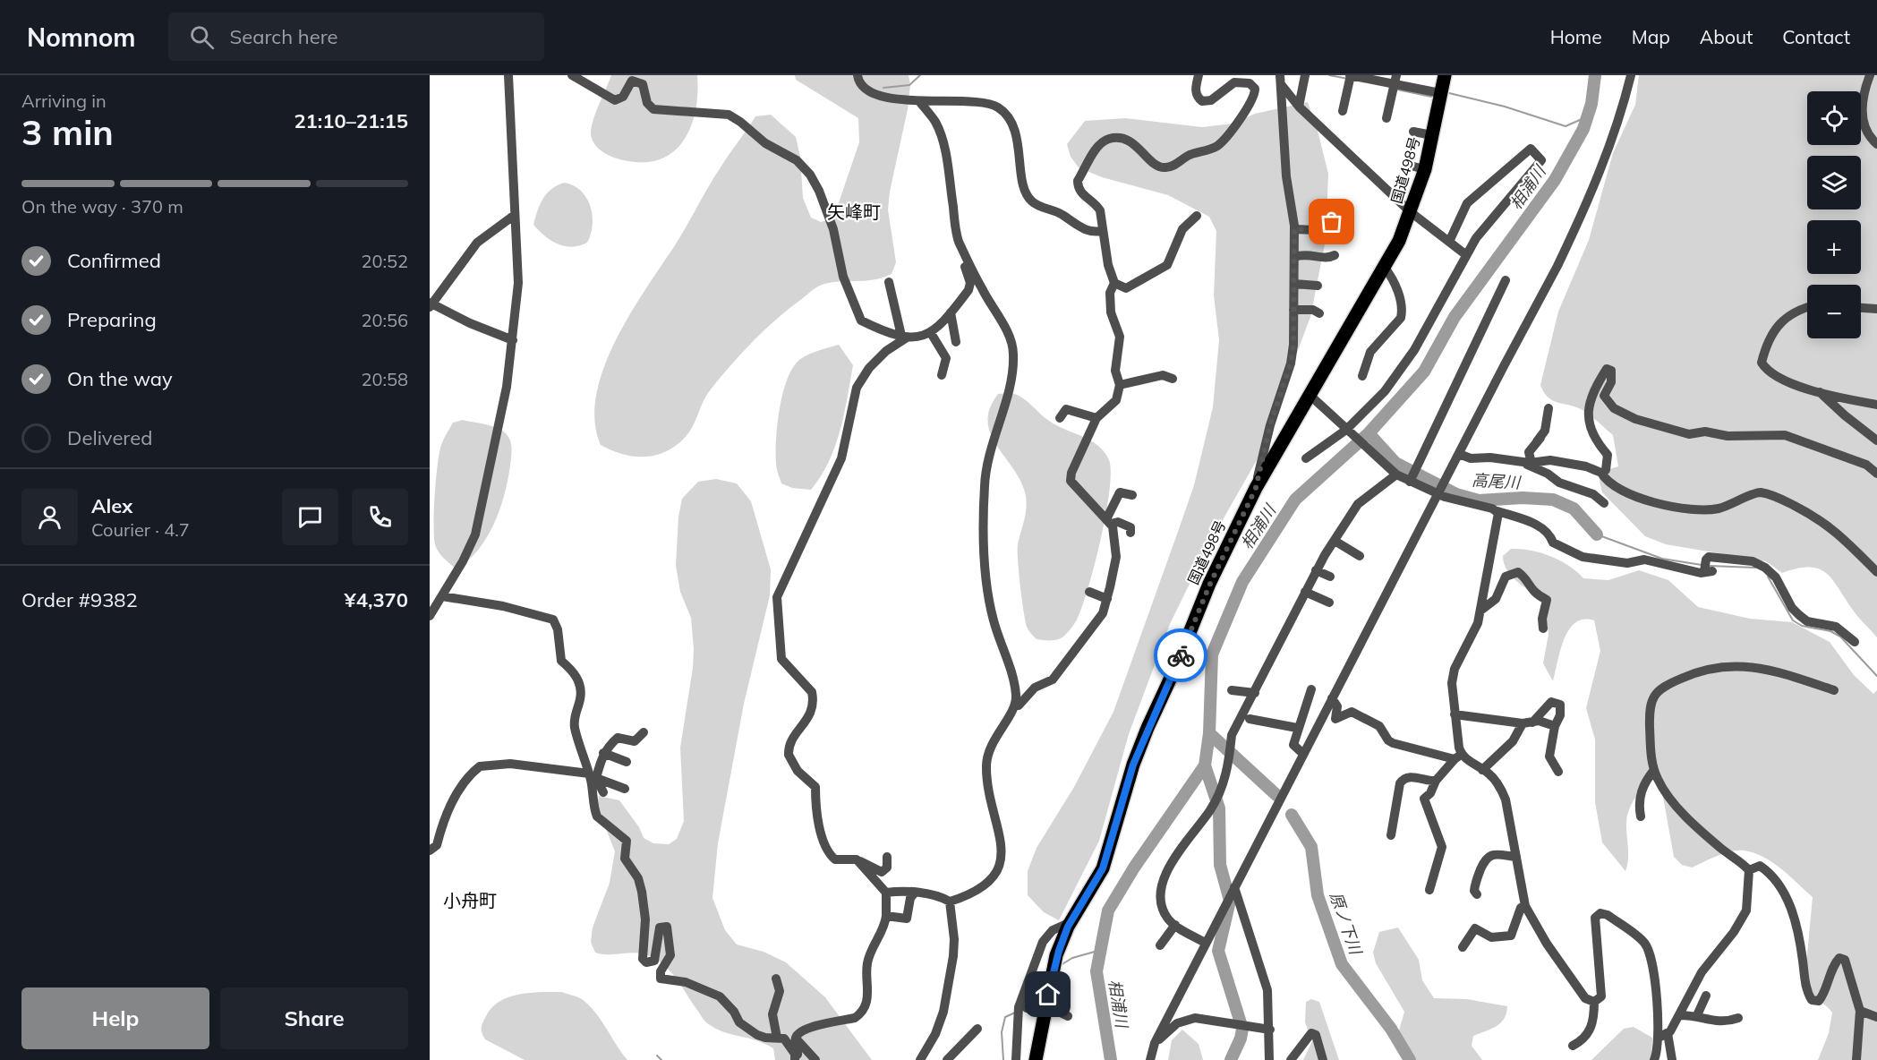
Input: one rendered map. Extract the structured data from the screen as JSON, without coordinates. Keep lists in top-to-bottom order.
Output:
{
  "streets": {
    "highway": ["国道498号"]
  },
  "districts": ["矢峰町", "小舟町"],
  "water": ["相浦川", "高尾川", "原ノ下川"],
  "page": {
    "header": "Nomnom",
    "search": "Search here",
    "nav": [
      "Home",
      "Map",
      "About",
      "Contact"
    ],
    "heading": ["3 min", "Arriving in", "21:10–21:15"],
    "panel": [
      "Alex",
      "Courier · 4.7",
      "Order #9382",
      "¥4,370"
    ],
    "map_buttons": ["+", "−"],
    "bar": "On the way · 370 m",
    "list": [
      ["Confirmed", "20:52"],
      ["Preparing", "20:56"],
      ["On the way", "20:58"],
      "Delivered"
    ],
    "buttons": ["Help", "Share"]
  }
}
